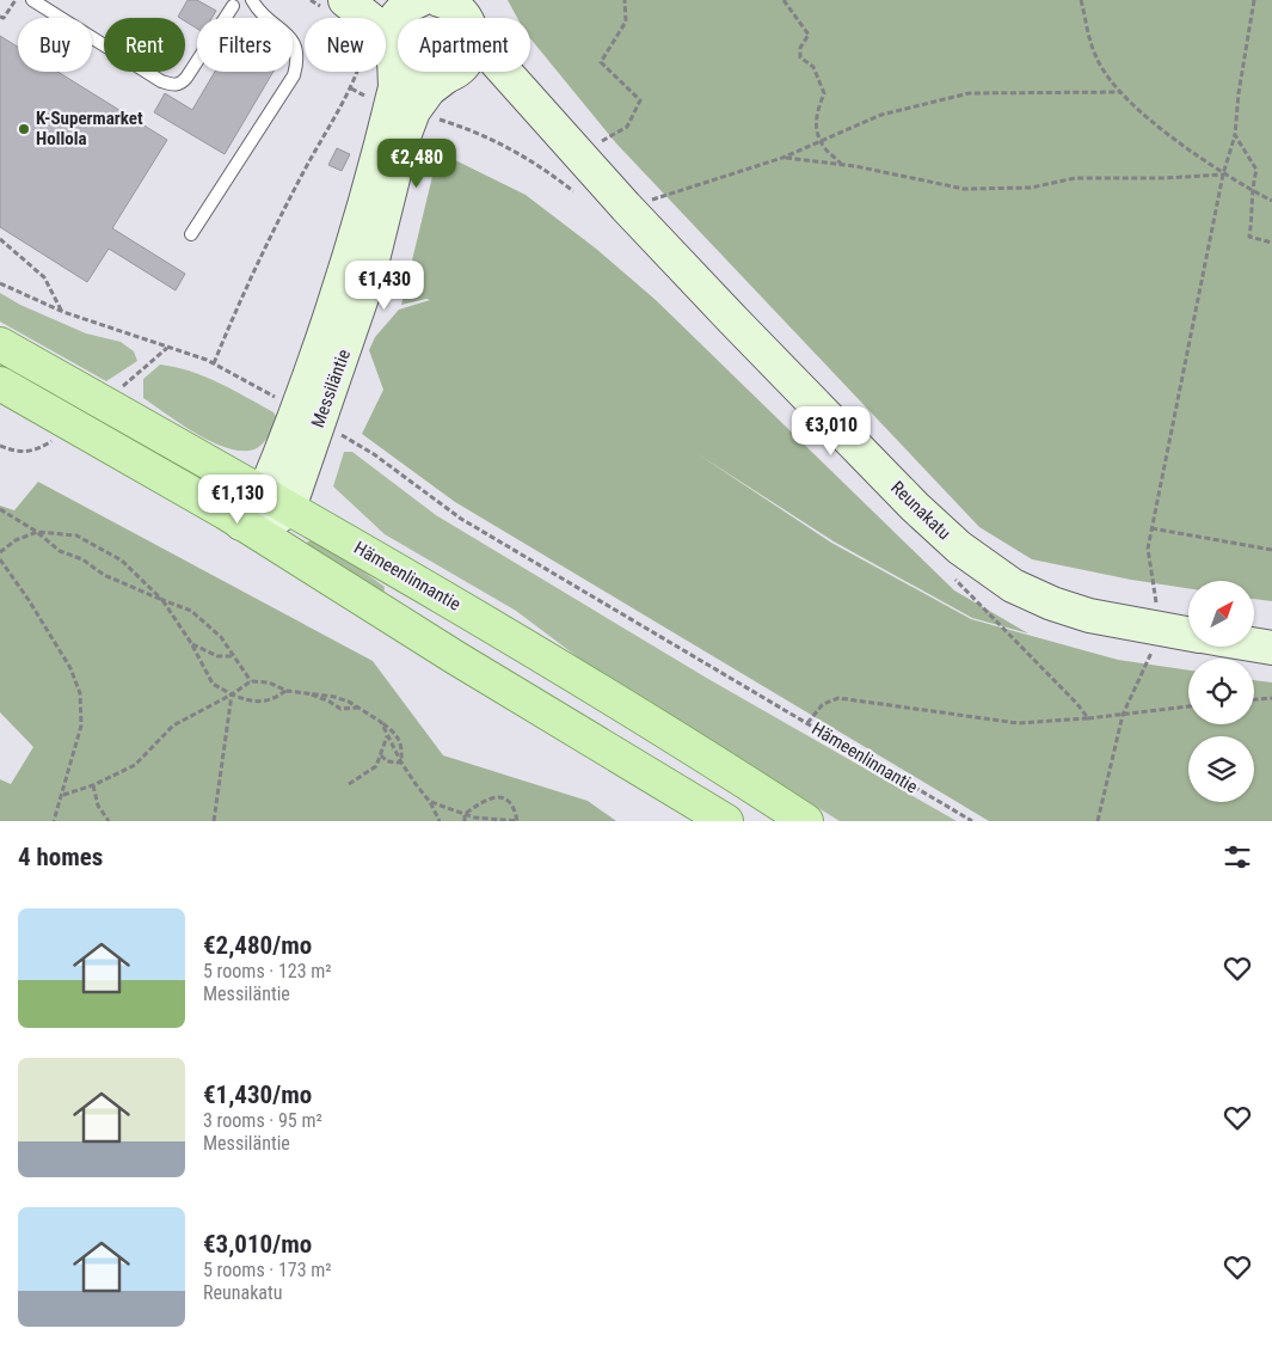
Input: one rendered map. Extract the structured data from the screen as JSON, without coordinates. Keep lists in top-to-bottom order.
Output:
{
  "streets": {
    "main road": ["Hämeenlinnantie"],
    "street": ["Messiläntie", "Reunakatu"]
  },
  "crossings": [
    ["Messiläntie", "Reunakatu"],
    ["Messiläntie", "Hämeenlinnantie"]
  ],
  "places": ["K-Supermarket Hollola"],
  "north": "top right",
  "page": {
    "chip": [
      "Buy",
      "Rent",
      "Filters",
      "New",
      "Apartment"
    ],
    "price": [
      "€2,480",
      "€1,430",
      "€3,010",
      "€1,130"
    ],
    "heading": "4 homes",
    "list": [
      {
        "name": "€2,480/mo",
        "note": "5 rooms · 123 m² · Messiläntie"
      },
      {
        "name": "€1,430/mo",
        "note": "3 rooms · 95 m² · Messiläntie"
      },
      {
        "name": "€3,010/mo",
        "note": "5 rooms · 173 m² · Reunakatu"
      }
    ]
  }
}
